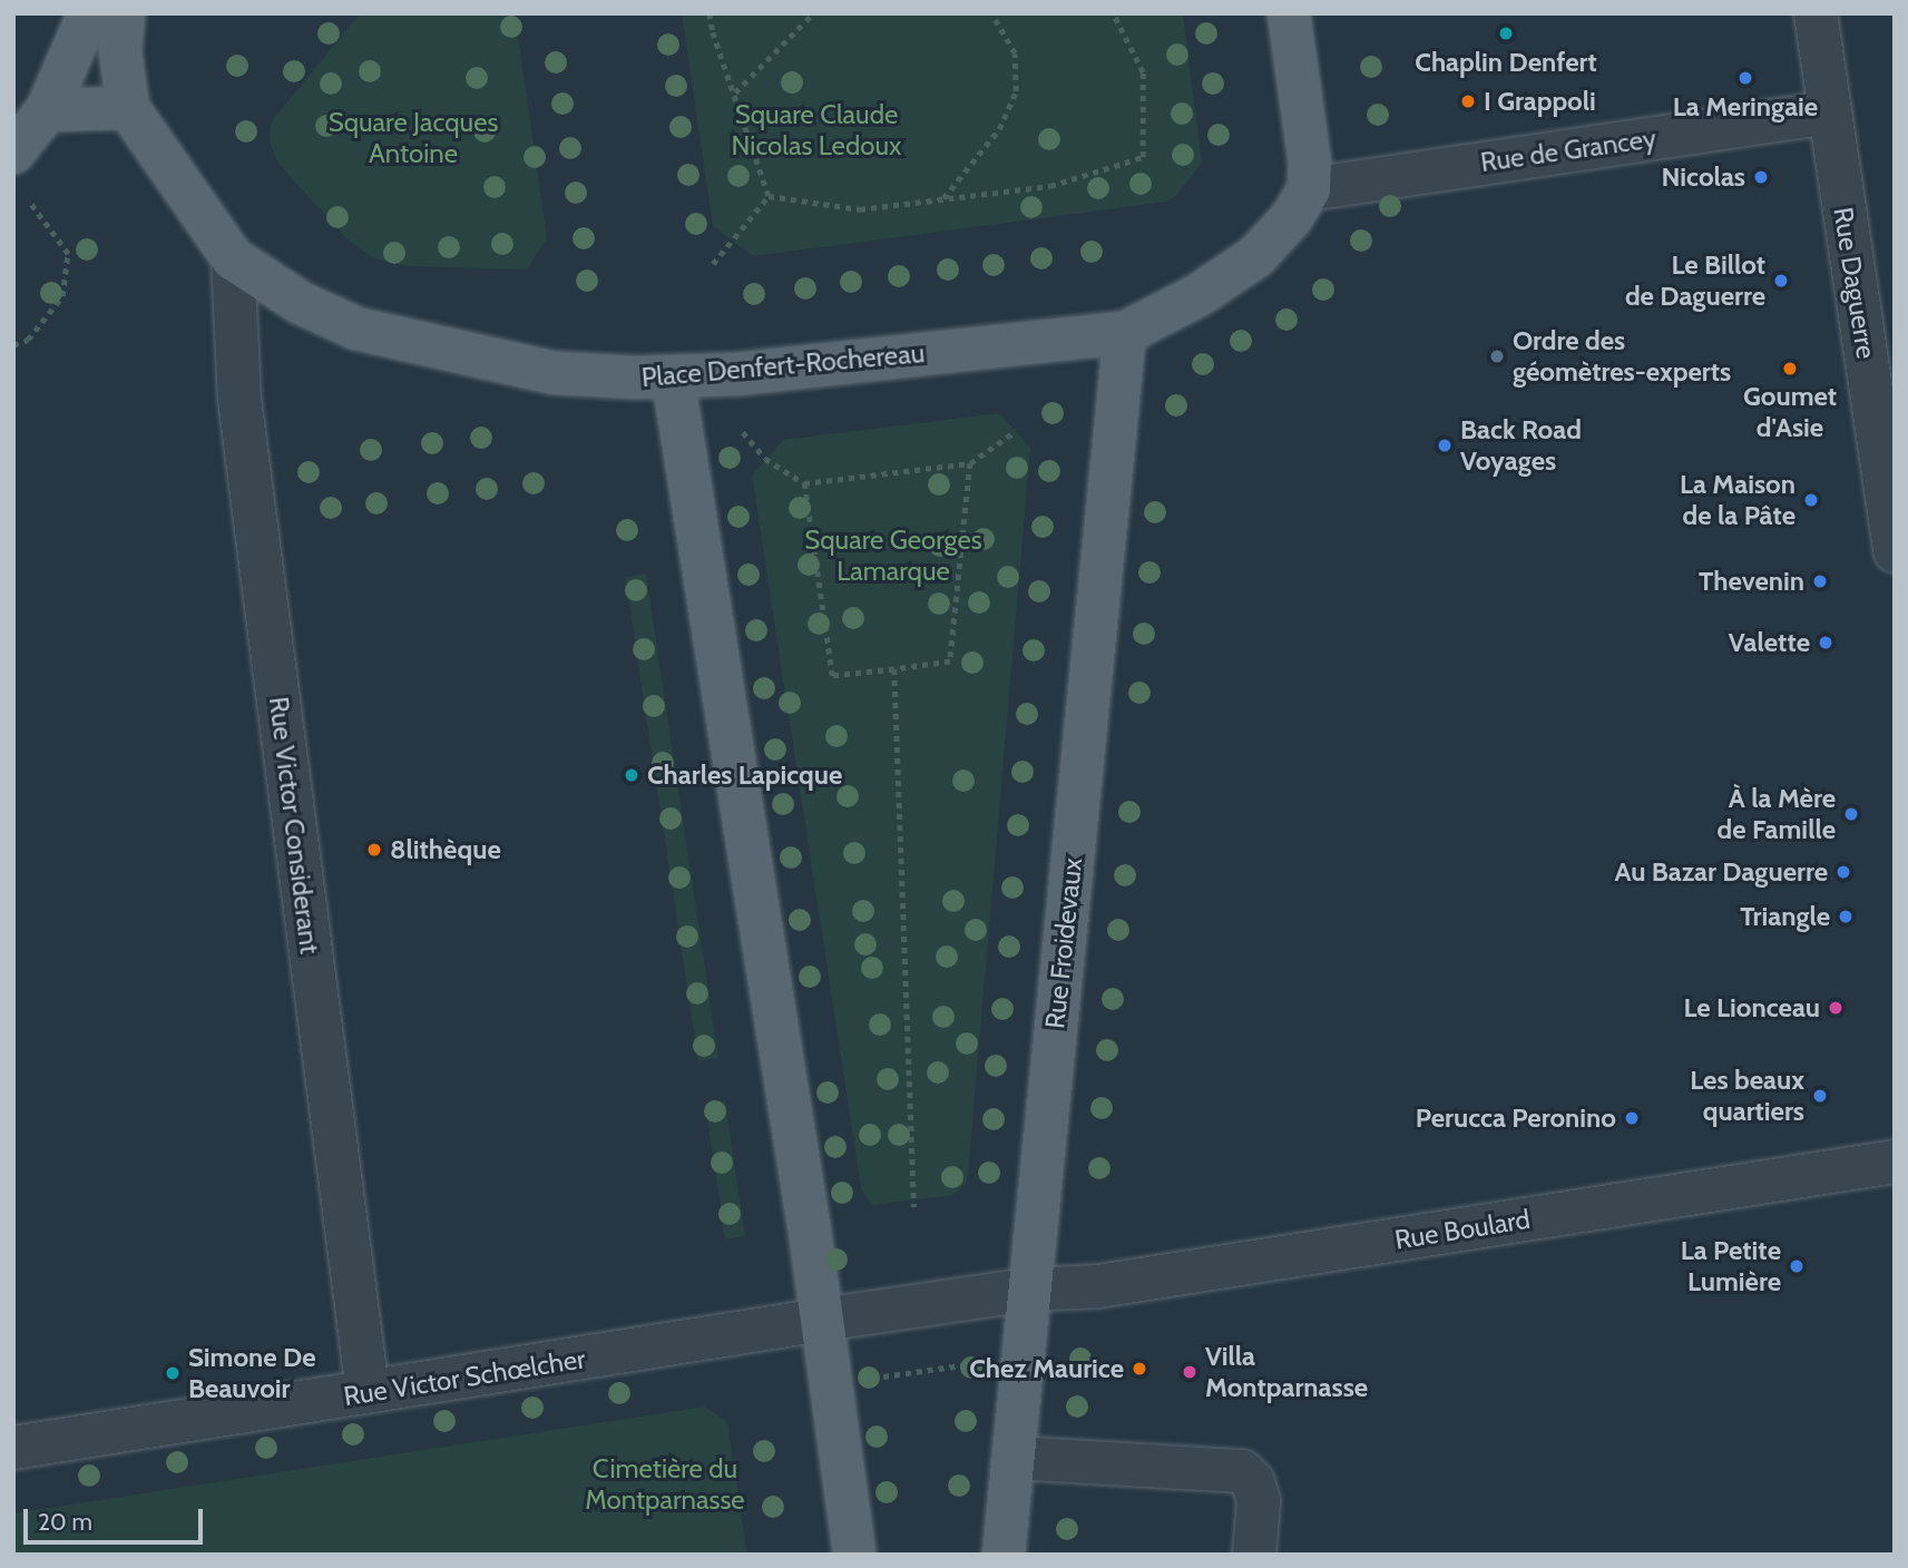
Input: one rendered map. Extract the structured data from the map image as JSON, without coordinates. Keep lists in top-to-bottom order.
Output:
{
  "streets": {
    "main road": ["Place Denfert-Rochereau", "Rue Froidevaux"],
    "street": [
      "Rue de Grancey",
      "Rue Daguerre",
      "Rue Victor Considerant",
      "Rue Boulard",
      "Rue Victor Schœlcher"
    ]
  },
  "crossings": [
    ["Rue de Grancey", "Rue Daguerre"],
    ["Rue de Grancey", "Place Denfert-Rochereau"],
    ["Place Denfert-Rochereau", "Rue Victor Considerant"],
    ["Place Denfert-Rochereau", "Rue Froidevaux"],
    ["Rue Victor Considerant", "Rue Victor Schœlcher"],
    ["Rue Froidevaux", "Rue Boulard"],
    ["Rue Boulard", "Rue Victor Schœlcher"]
  ],
  "parks": [
    "Square Claude Nicolas Ledoux",
    "Square Jacques Antoine",
    "Square Georges Lamarque",
    "Cimetière du Montparnasse"
  ],
  "places": [
    "Chaplin Denfert",
    "La Meringaie",
    "I Grappoli",
    "Nicolas",
    "Le Billot de Daguerre",
    "Ordre des géomètres-experts",
    "Goumet d'Asie",
    "Back Road Voyages",
    "La Maison de la Pâte",
    "Thevenin",
    "Valette",
    "Charles Lapicque",
    "À la Mère de Famille",
    "8lithèque",
    "Au Bazar Daguerre",
    "Triangle",
    "Le Lionceau",
    "Les beaux quartiers",
    "Perucca Peronino",
    "La Petite Lumière",
    "Chez Maurice",
    "Villa Montparnasse",
    "Simone De Beauvoir"
  ],
  "scale_bar": "20 m"
}
